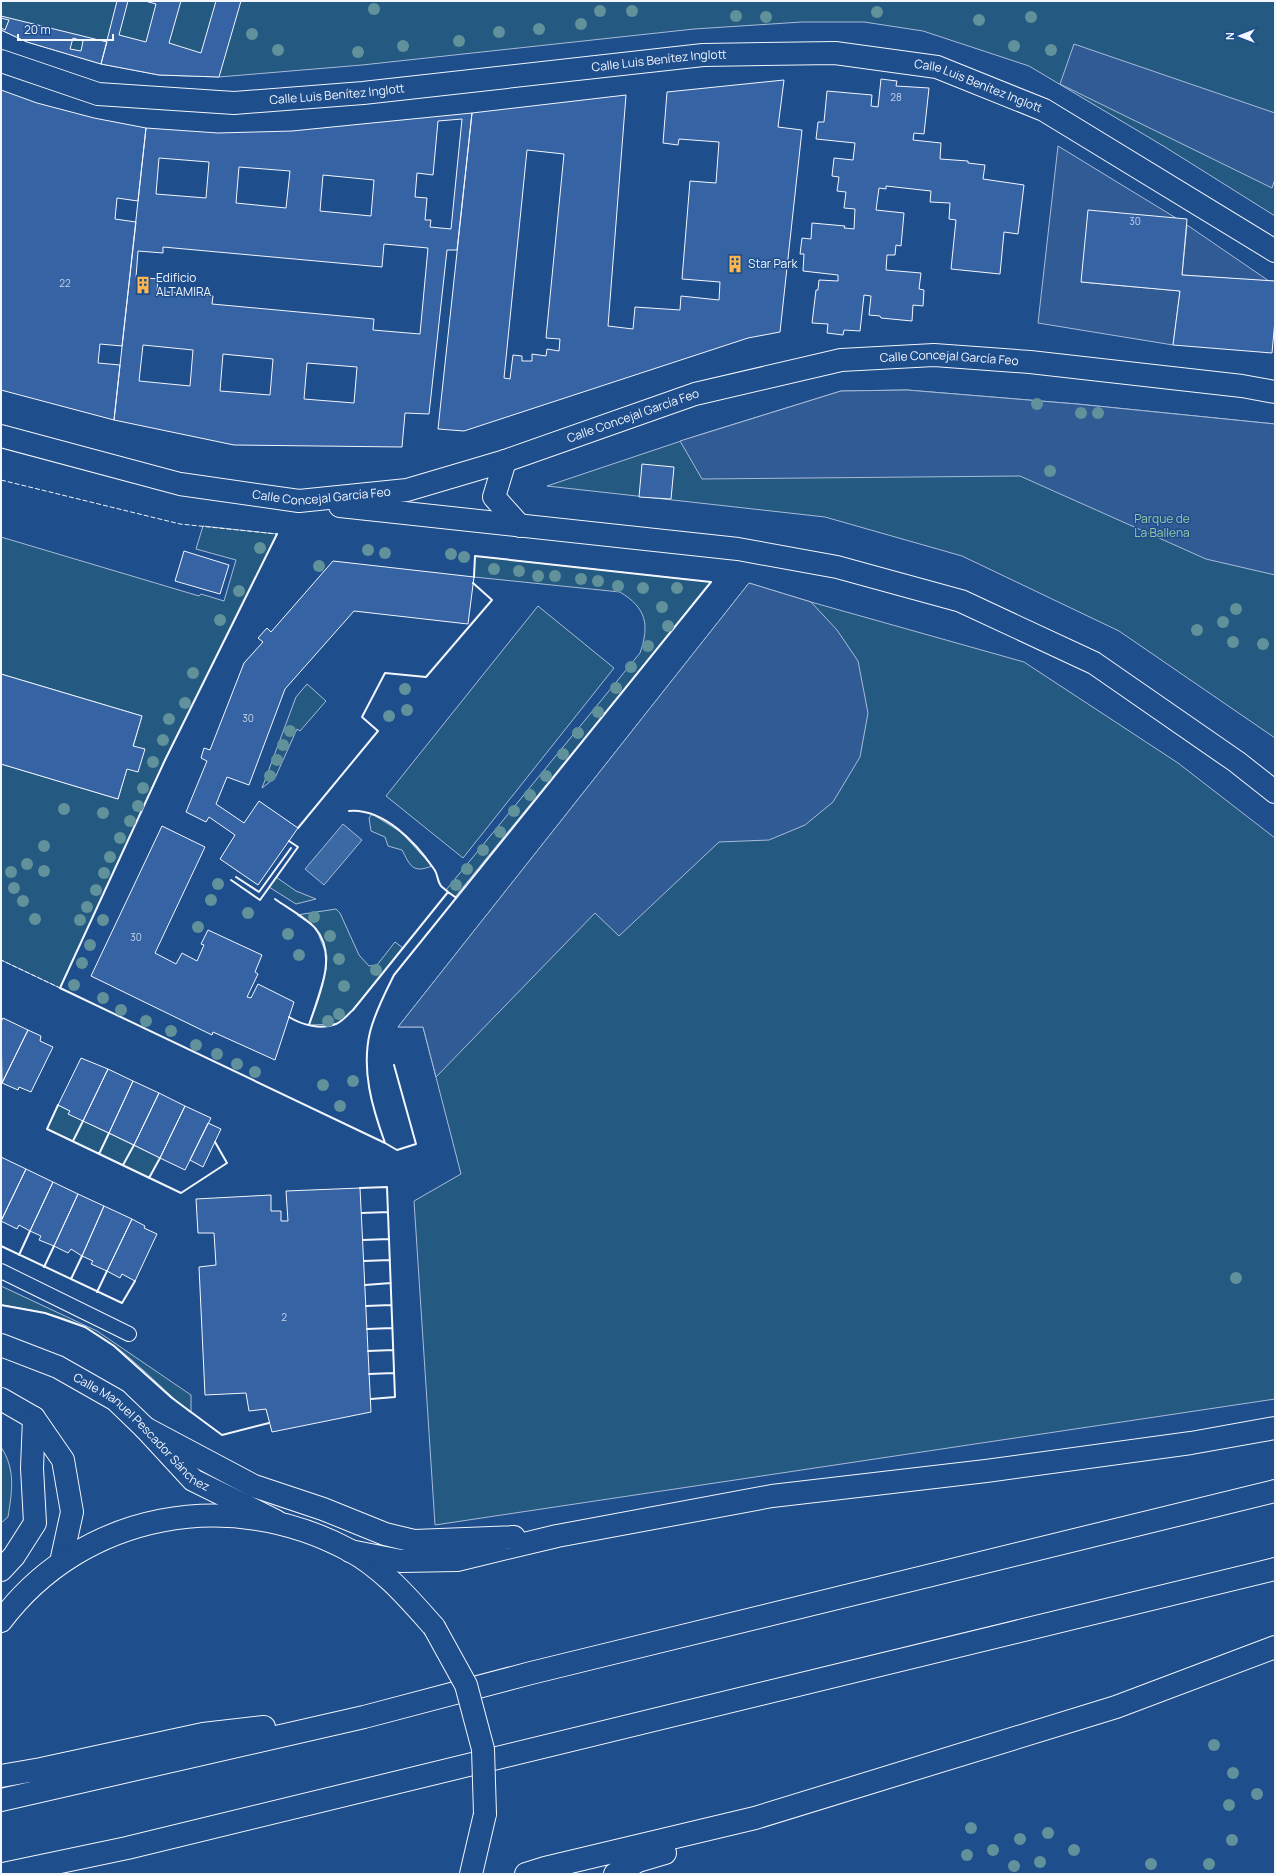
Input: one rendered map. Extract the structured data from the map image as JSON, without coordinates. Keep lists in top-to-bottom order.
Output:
{
  "streets": {
    "main road": ["Calle Luis Benítez Inglott", "Calle Concejal García Feo", "Calle Manuel Pescador Sánchez"]
  },
  "parks": ["Parque de La Ballena"],
  "places": {
    "building": ["Star Park", "Edificio ALTAMIRA"]
  },
  "house_numbers": [
    "28",
    "30",
    "22",
    "30",
    "30",
    "2"
  ],
  "scale_bar": "20 m",
  "north": "left"
}
